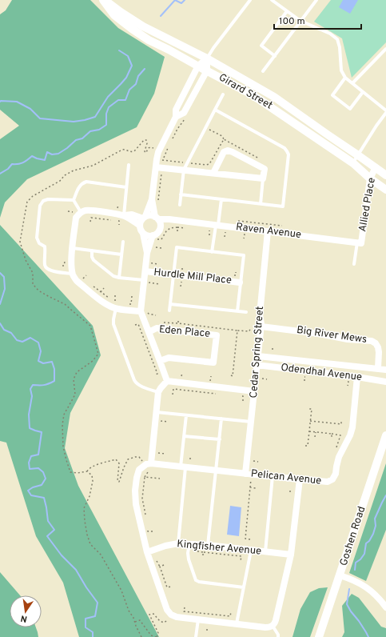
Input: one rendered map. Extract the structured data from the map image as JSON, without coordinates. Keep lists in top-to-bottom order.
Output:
{
  "streets": {
    "street": [
      "Girard Street",
      "Allied Place",
      "Raven Avenue",
      "Hurdle Mill Place",
      "Eden Place",
      "Big River Mews",
      "Cedar Spring Street",
      "Odendhal Avenue",
      "Pelican Avenue",
      "Goshen Road",
      "Kingfisher Avenue"
    ]
  },
  "crossings": [
    ["Girard Street", "Allied Place"],
    ["Allied Place", "Raven Avenue"],
    ["Raven Avenue", "Cedar Spring Street"],
    ["Big River Mews", "Cedar Spring Street"],
    ["Big River Mews", "Odendhal Avenue"],
    ["Cedar Spring Street", "Odendhal Avenue"],
    ["Cedar Spring Street", "Pelican Avenue"],
    ["Odendhal Avenue", "Pelican Avenue"]
  ],
  "scale_bar": "100 m",
  "north": "bottom"
}
